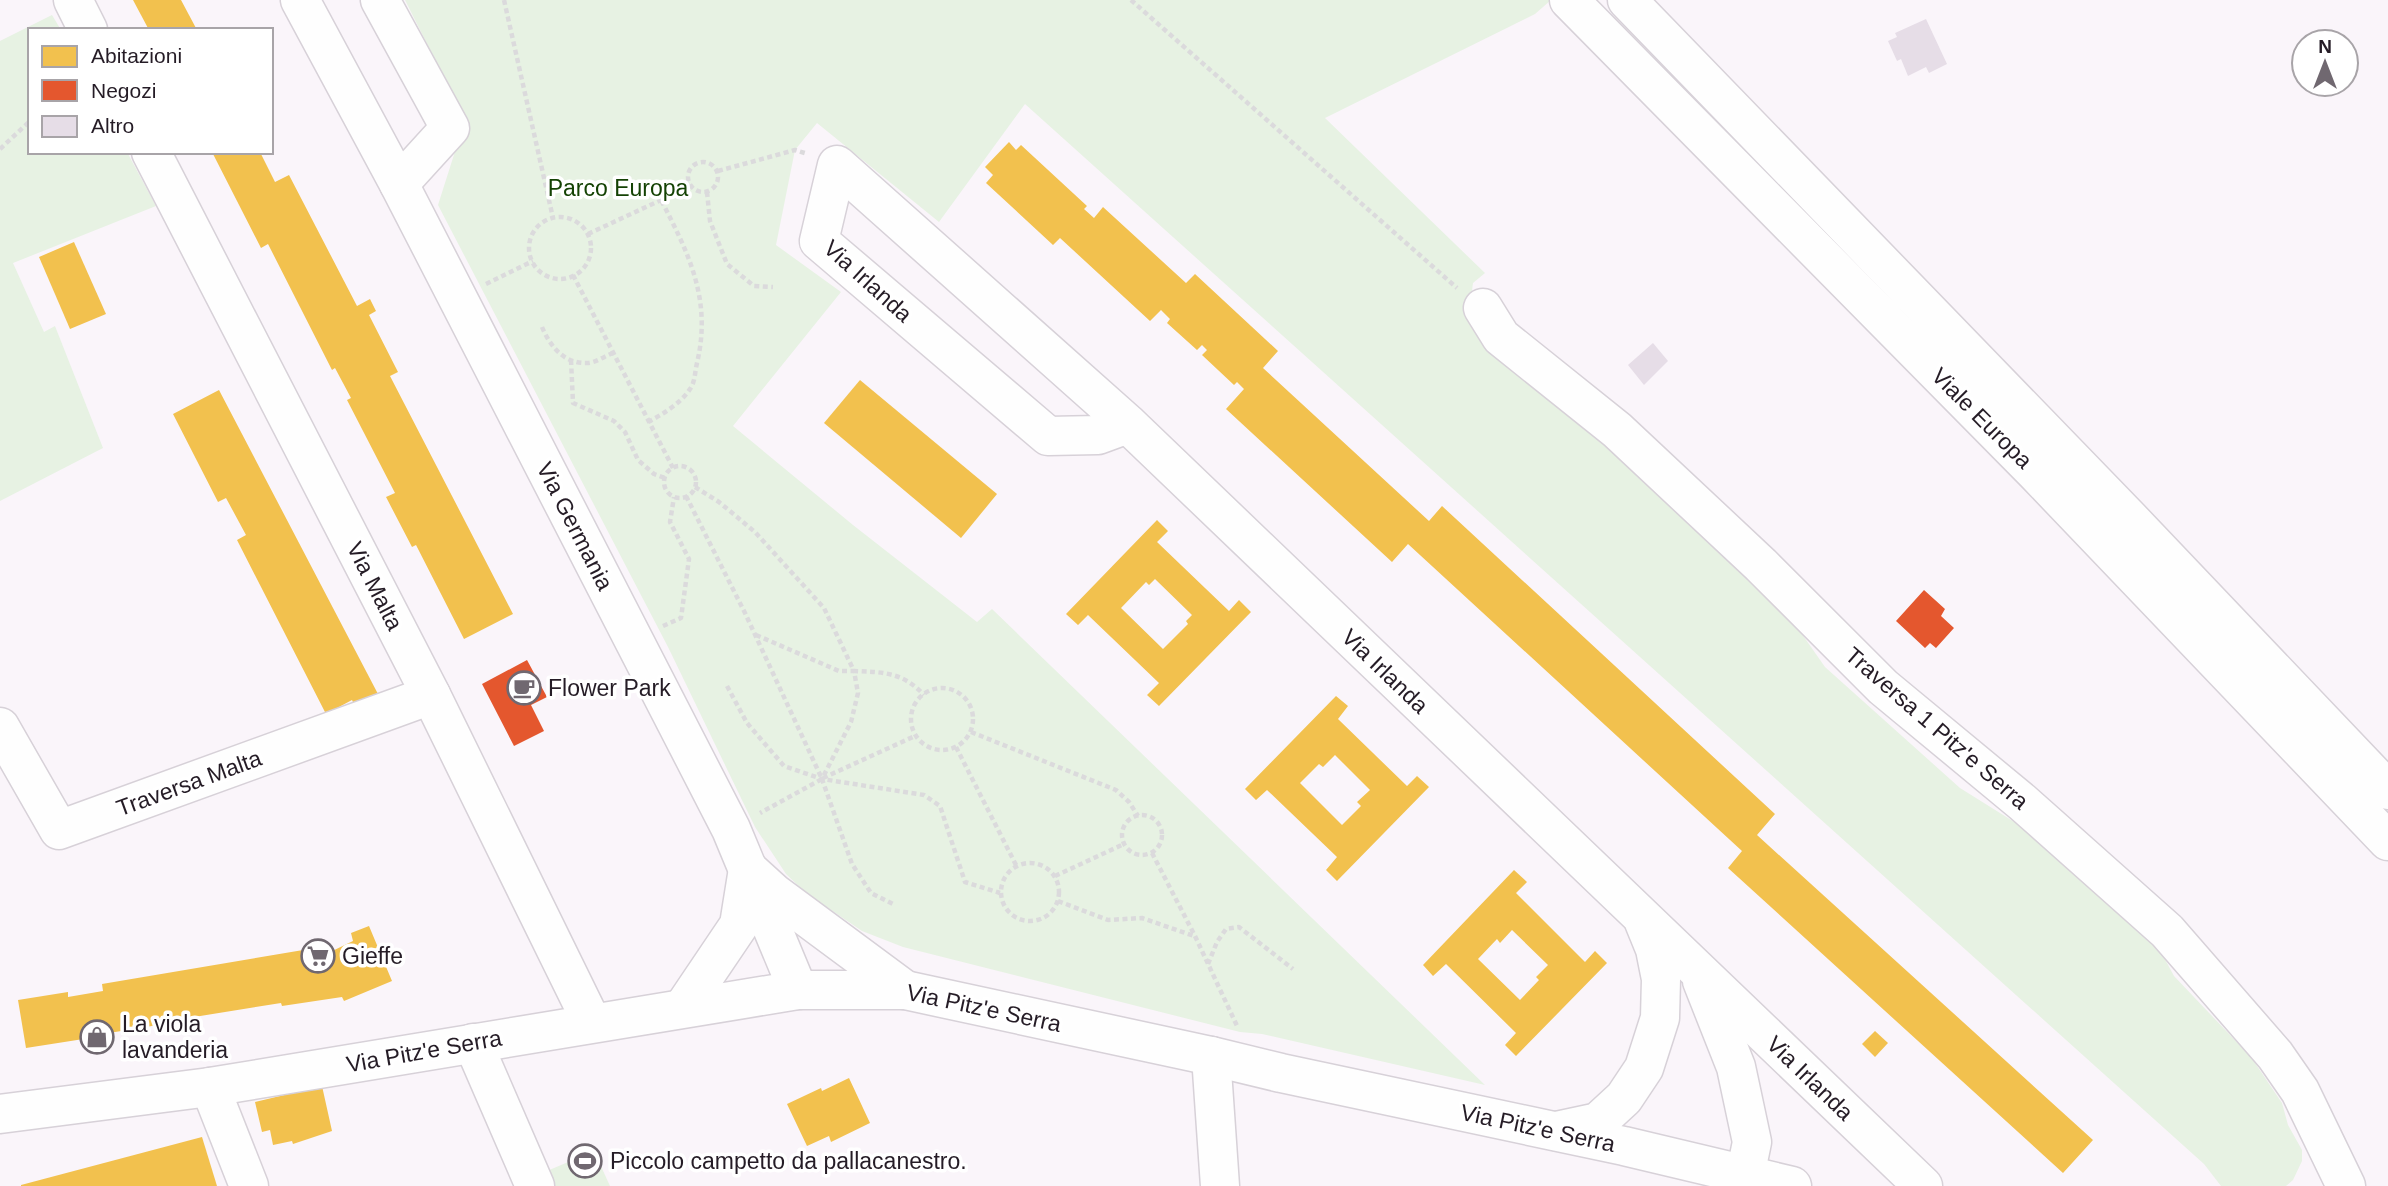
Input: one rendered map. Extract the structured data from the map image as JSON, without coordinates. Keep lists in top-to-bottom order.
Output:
{
  "streets": {
    "street": [
      "Via Irlanda",
      "Viale Europa",
      "Via Germania",
      "Via Malta",
      "Traversa 1 Pitz'e Serra",
      "Traversa Malta",
      "Via Pitz'e Serra"
    ]
  },
  "crossings": [
    ["Via Irlanda", "Via Pitz'e Serra"],
    ["Via Germania", "Via Pitz'e Serra"],
    ["Via Malta", "Traversa Malta"],
    ["Via Malta", "Via Pitz'e Serra"]
  ],
  "parks": ["Parco Europa"],
  "places": {
    "cafe": ["Flower Park"],
    "supermarket": ["Gieffe"],
    "shop": ["La viola lavanderia"],
    "sports": ["Piccolo campetto da pallacanestro."]
  },
  "legend": ["Abitazioni", "Negozi", "Altro"],
  "north": "top"
}
